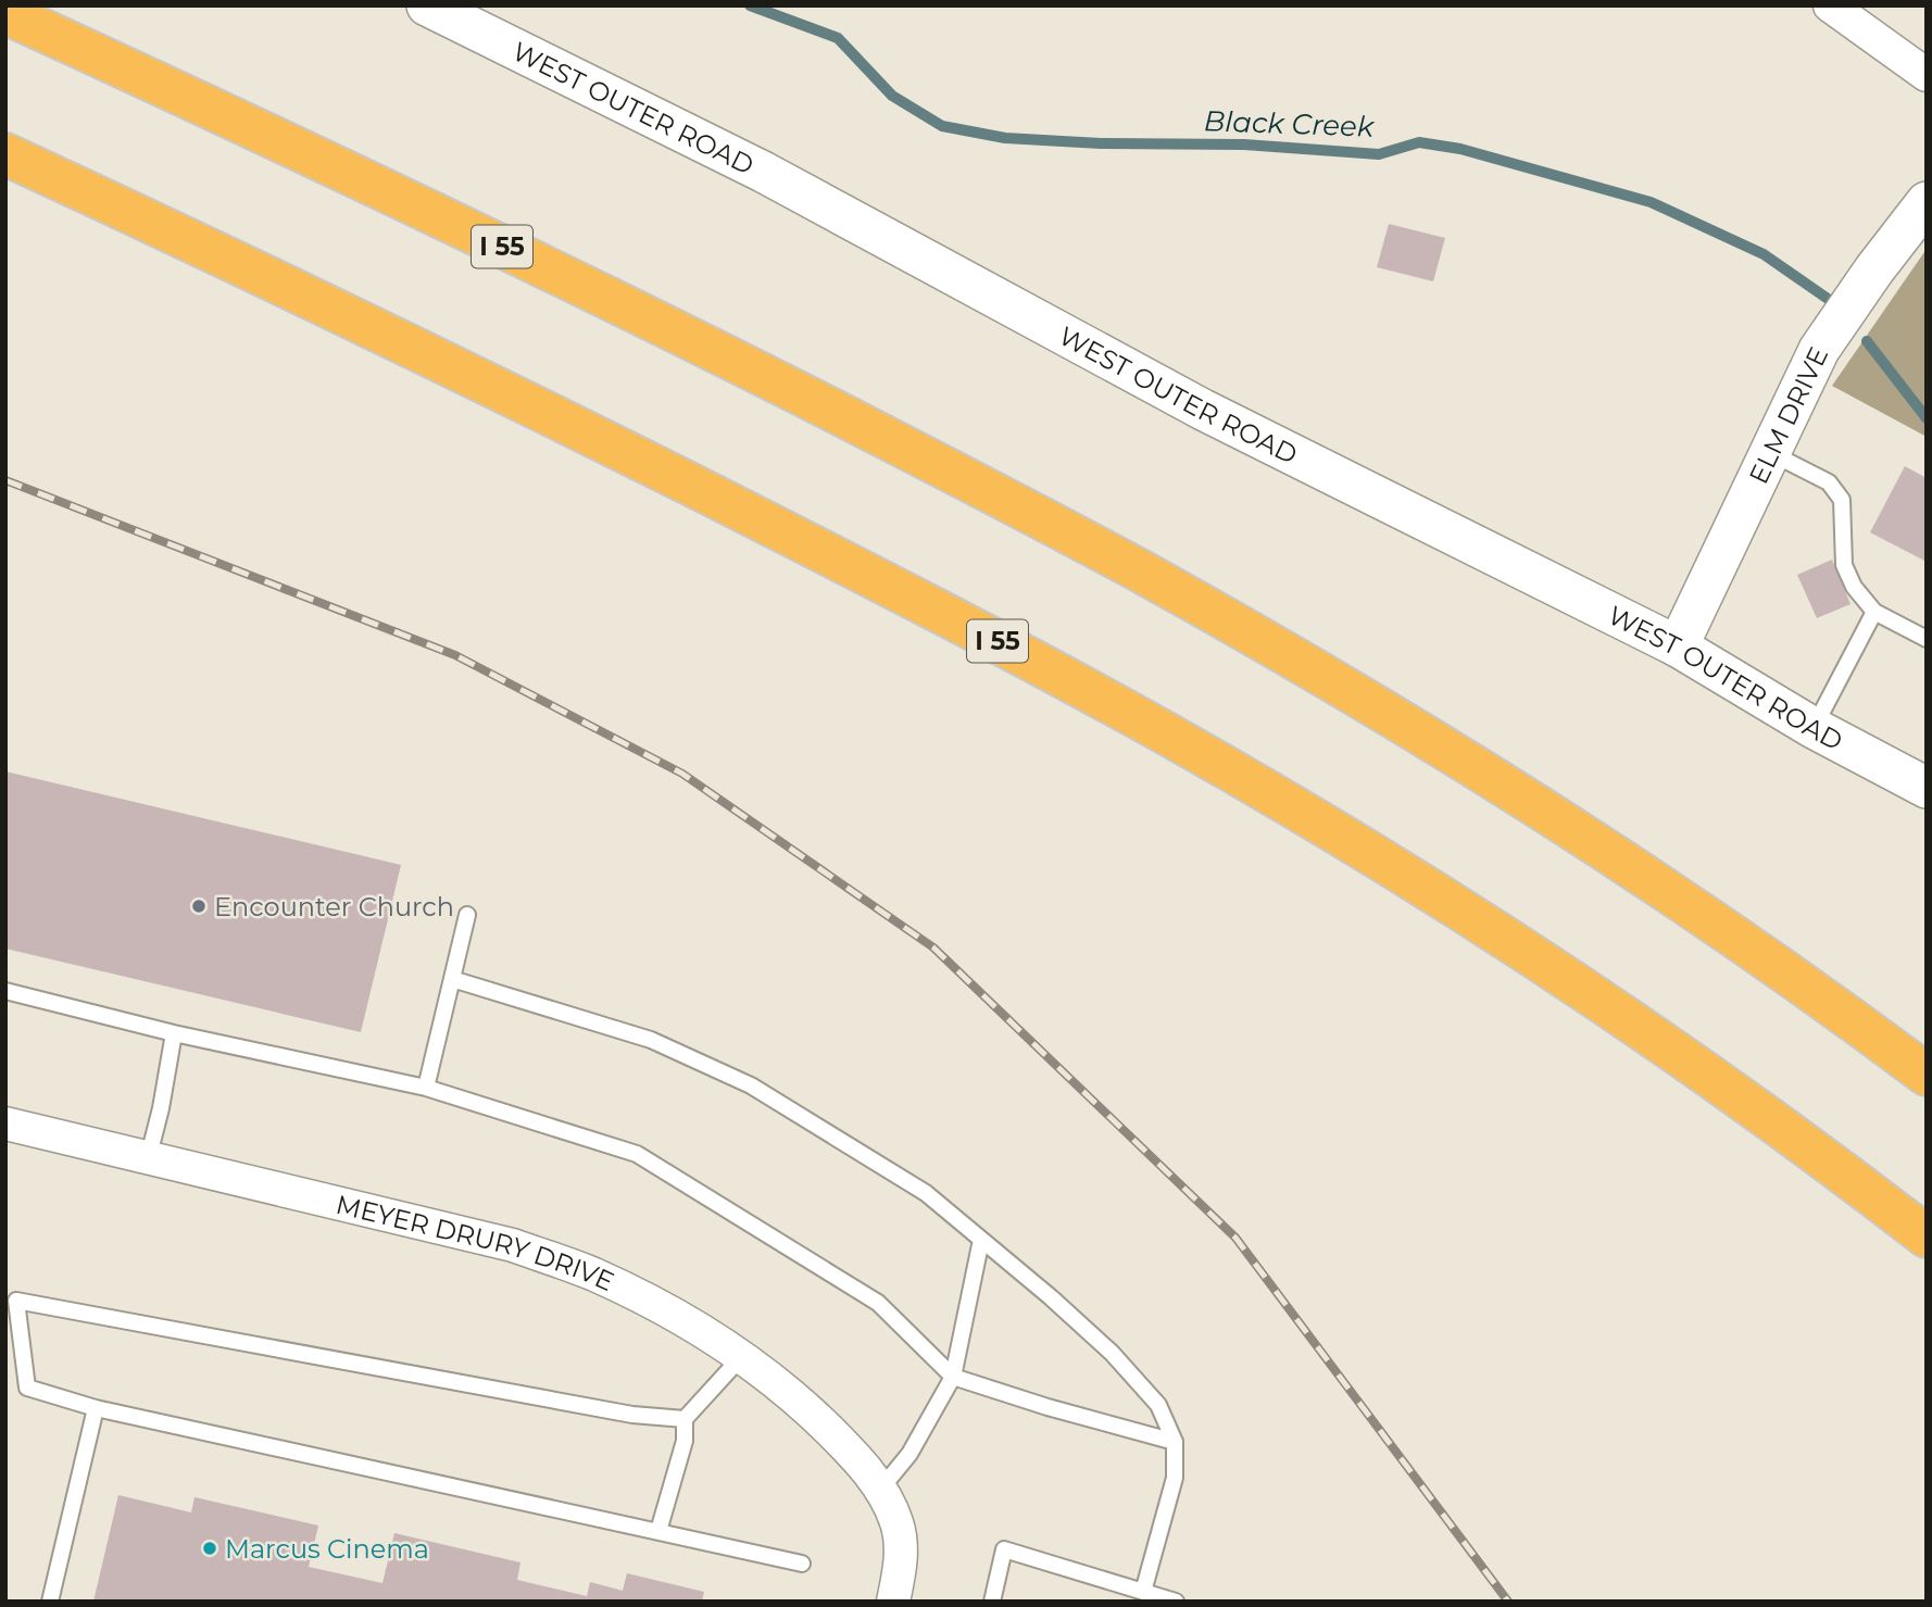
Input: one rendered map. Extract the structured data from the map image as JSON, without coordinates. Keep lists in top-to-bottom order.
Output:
{
  "streets": {
    "highway": ["I 55"],
    "street": ["WEST OUTER ROAD", "ELM DRIVE", "MEYER DRURY DRIVE"]
  },
  "crossings": [
    ["WEST OUTER ROAD", "ELM DRIVE"]
  ],
  "water": ["Black Creek"],
  "places": ["Encounter Church", "Marcus Cinema"]
}
